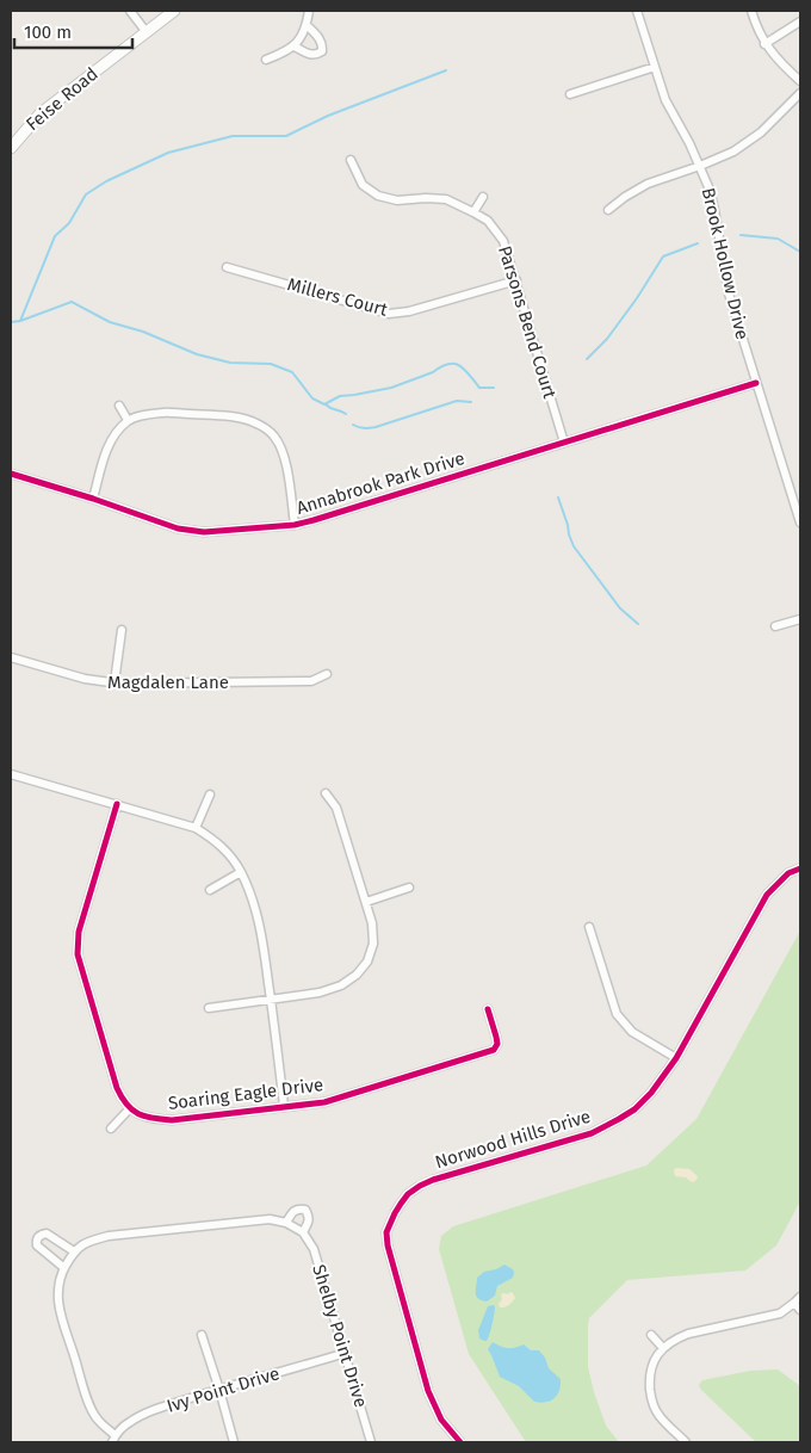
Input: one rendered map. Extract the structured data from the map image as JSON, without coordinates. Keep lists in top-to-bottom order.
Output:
{
  "streets": {
    "main road": ["Feise Road"],
    "street": [
      "Brook Hollow Drive",
      "Millers Court",
      "Parsons Bend Court",
      "Annabrook Park Drive",
      "Magdalen Lane",
      "Soaring Eagle Drive",
      "Norwood Hills Drive",
      "Shelby Point Drive",
      "Ivy Point Drive"
    ]
  },
  "crossings": [
    ["Brook Hollow Drive", "Annabrook Park Drive"],
    ["Millers Court", "Parsons Bend Court"],
    ["Parsons Bend Court", "Annabrook Park Drive"],
    ["Shelby Point Drive", "Ivy Point Drive"]
  ],
  "scale_bar": "100 m"
}
